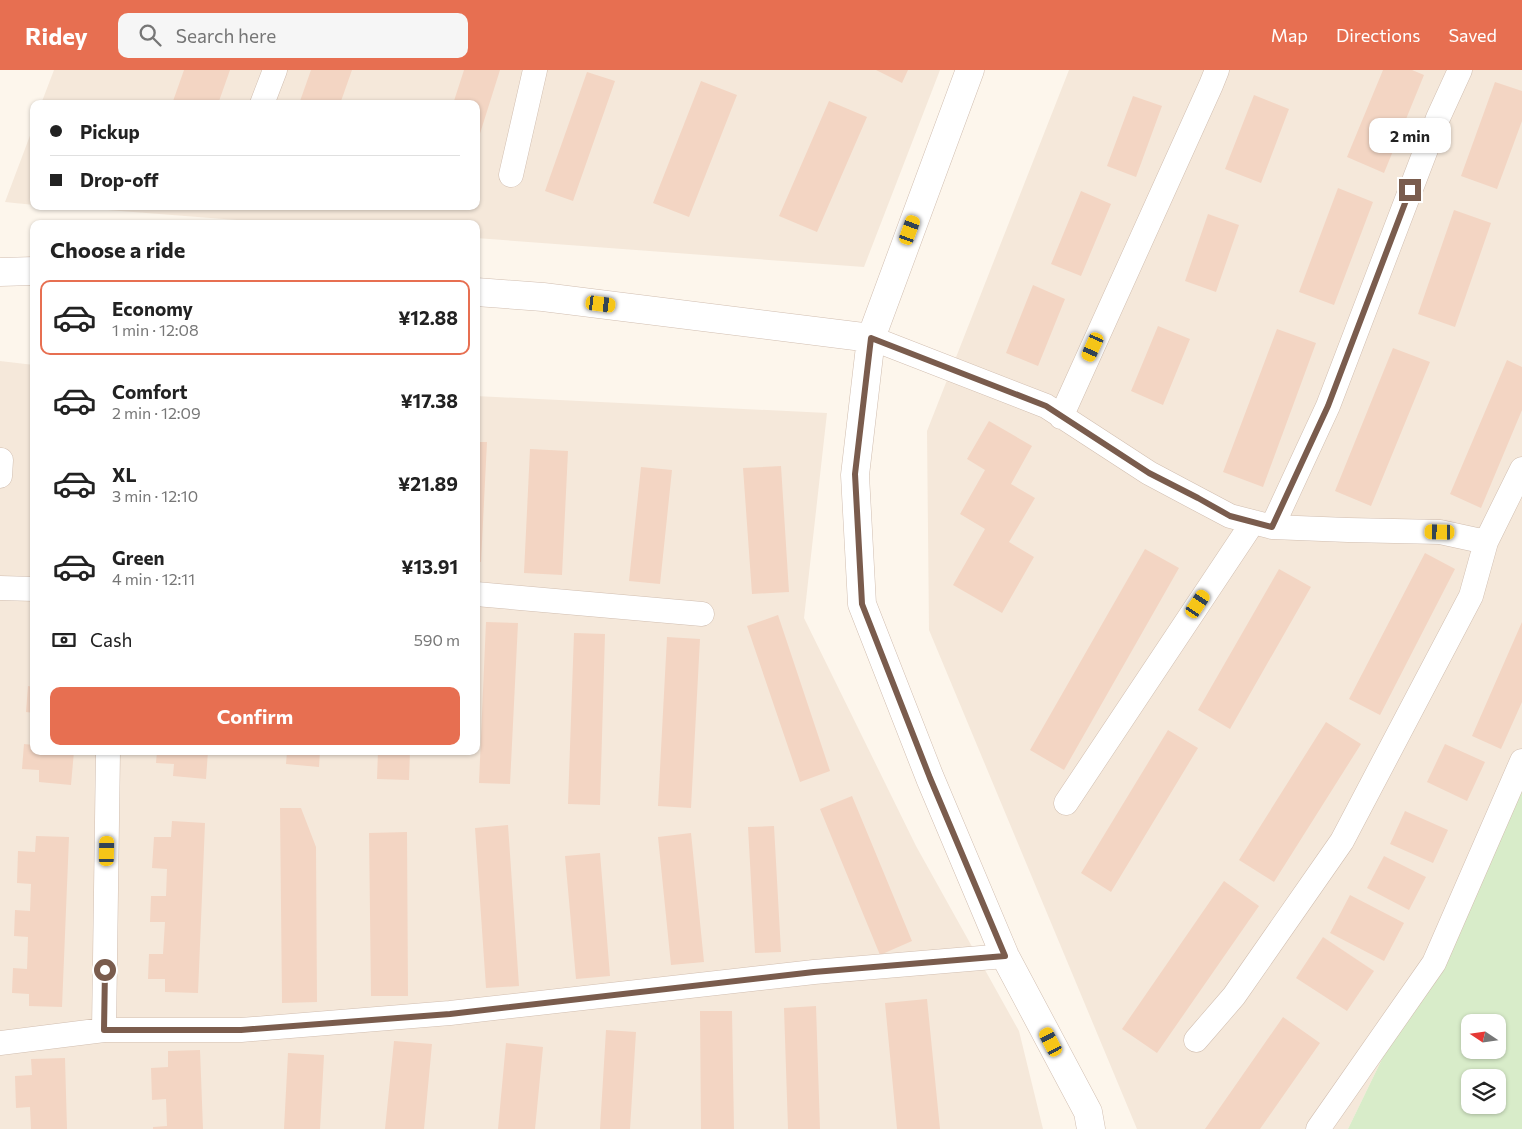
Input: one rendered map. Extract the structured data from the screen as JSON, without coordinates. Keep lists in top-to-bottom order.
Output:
{
  "north": "left",
  "page": {
    "header": "Ridey",
    "search": "Search here",
    "nav": ["Map", "Directions", "Saved"],
    "banner": ["Pickup", "Drop-off"],
    "bubble": "2 min",
    "heading": "Choose a ride",
    "list": [
      {
        "name": "Economy",
        "note": "1 min · 12:08",
        "value": "¥12.88"
      },
      {
        "name": "Comfort",
        "note": "2 min · 12:09",
        "value": "¥17.38"
      },
      {
        "name": "XL",
        "note": "3 min · 12:10",
        "value": "¥21.89"
      },
      {
        "name": "Green",
        "note": "4 min · 12:11",
        "value": "¥13.91"
      }
    ],
    "pay": ["Cash", "590 m"],
    "buttons": "Confirm"
  }
}
